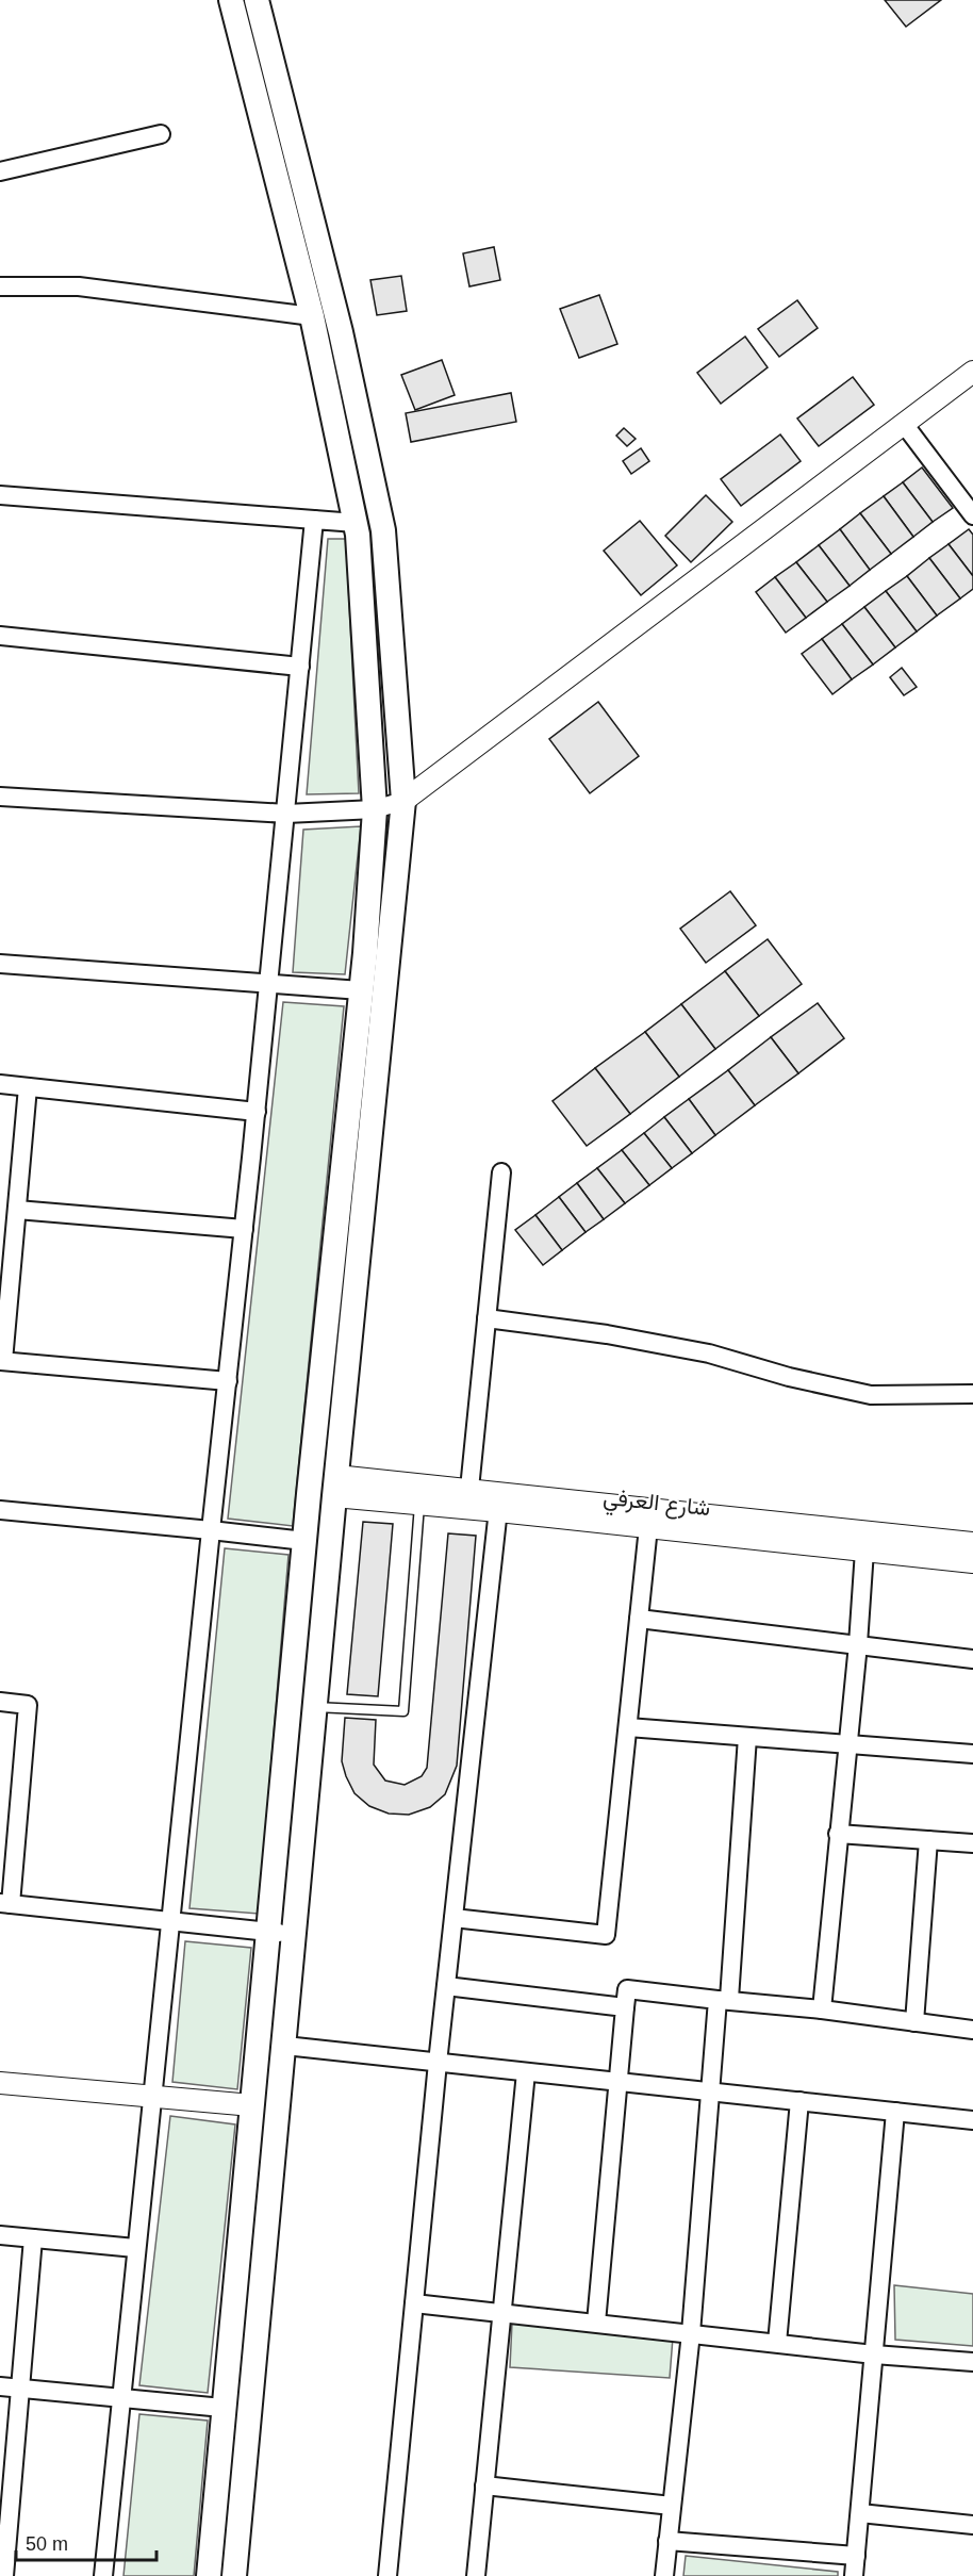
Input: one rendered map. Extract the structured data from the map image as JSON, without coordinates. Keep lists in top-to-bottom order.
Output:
{
  "streets": {
    "street": ["شارع العرفي"]
  },
  "scale_bar": "50 m"
}
